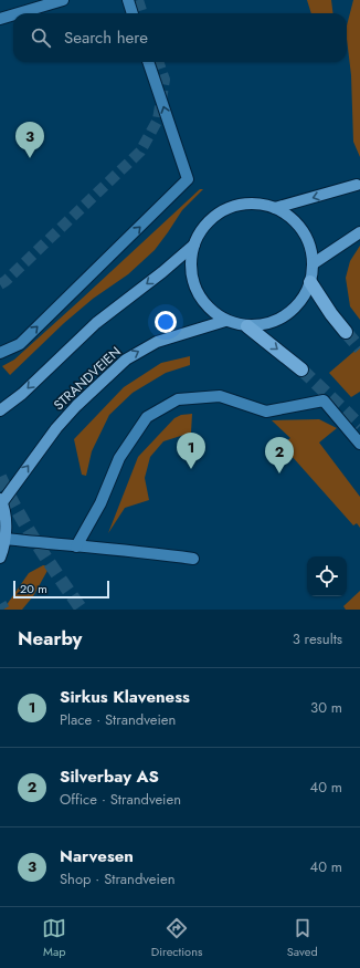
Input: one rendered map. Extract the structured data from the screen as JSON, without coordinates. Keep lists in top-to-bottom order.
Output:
{
  "streets": {
    "main road": ["STRANDVEIEN"]
  },
  "scale_bar": "20 m",
  "page": {
    "search": "Search here",
    "pins": ["3", "1", "2"],
    "scale": "20 m",
    "heading": ["Nearby", "3 results"],
    "list": [
      {
        "mark": "1",
        "name": "Sirkus Klaveness",
        "note": "Place · Strandveien",
        "value": "30 m"
      },
      {
        "mark": "2",
        "name": "Silverbay AS",
        "note": "Office · Strandveien",
        "value": "40 m"
      },
      {
        "mark": "3",
        "name": "Narvesen",
        "note": "Shop · Strandveien",
        "value": "40 m"
      }
    ],
    "nav": ["Map", "Directions", "Saved"]
  }
}
